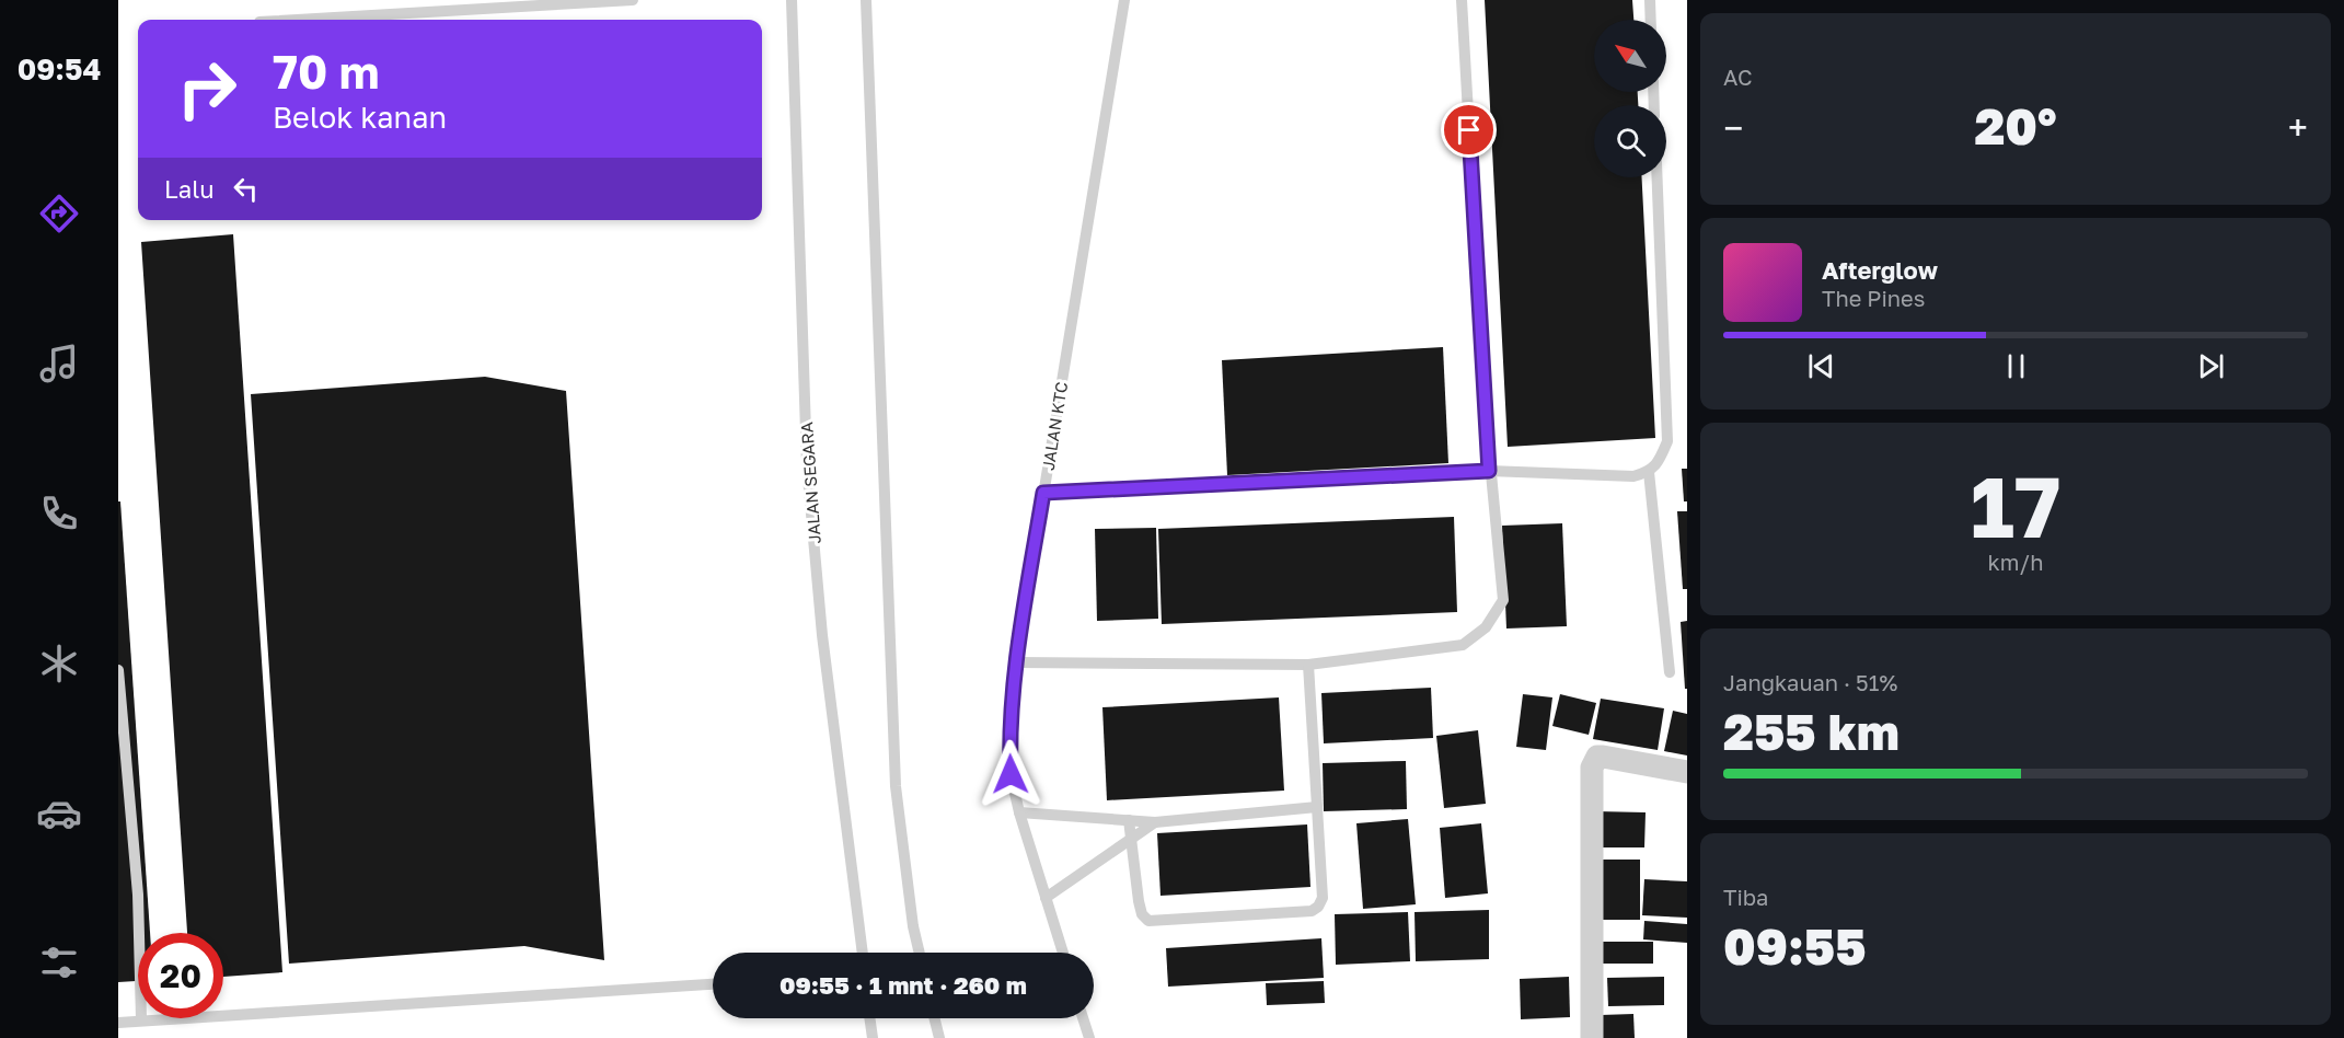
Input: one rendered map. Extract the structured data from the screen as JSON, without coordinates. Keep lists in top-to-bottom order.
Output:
{
  "streets": {
    "lane": ["JALAN KTC", "JALAN SEGARA"]
  },
  "north": "top left",
  "page": {
    "tabs": "09:54",
    "tile": [
      "AC",
      ["17", "km/h"],
      ["Jangkauan · 51%", "255 km"],
      ["Tiba", "09:55"]
    ],
    "turn": ["70 m", "Belok kanan"],
    "heat": ["−", "20°", "+"],
    "then": "Lalu",
    "song": ["Afterglow", "The Pines"],
    "limit": "20",
    "trip": "09:55 · 1 mnt · 260 m"
  }
}
